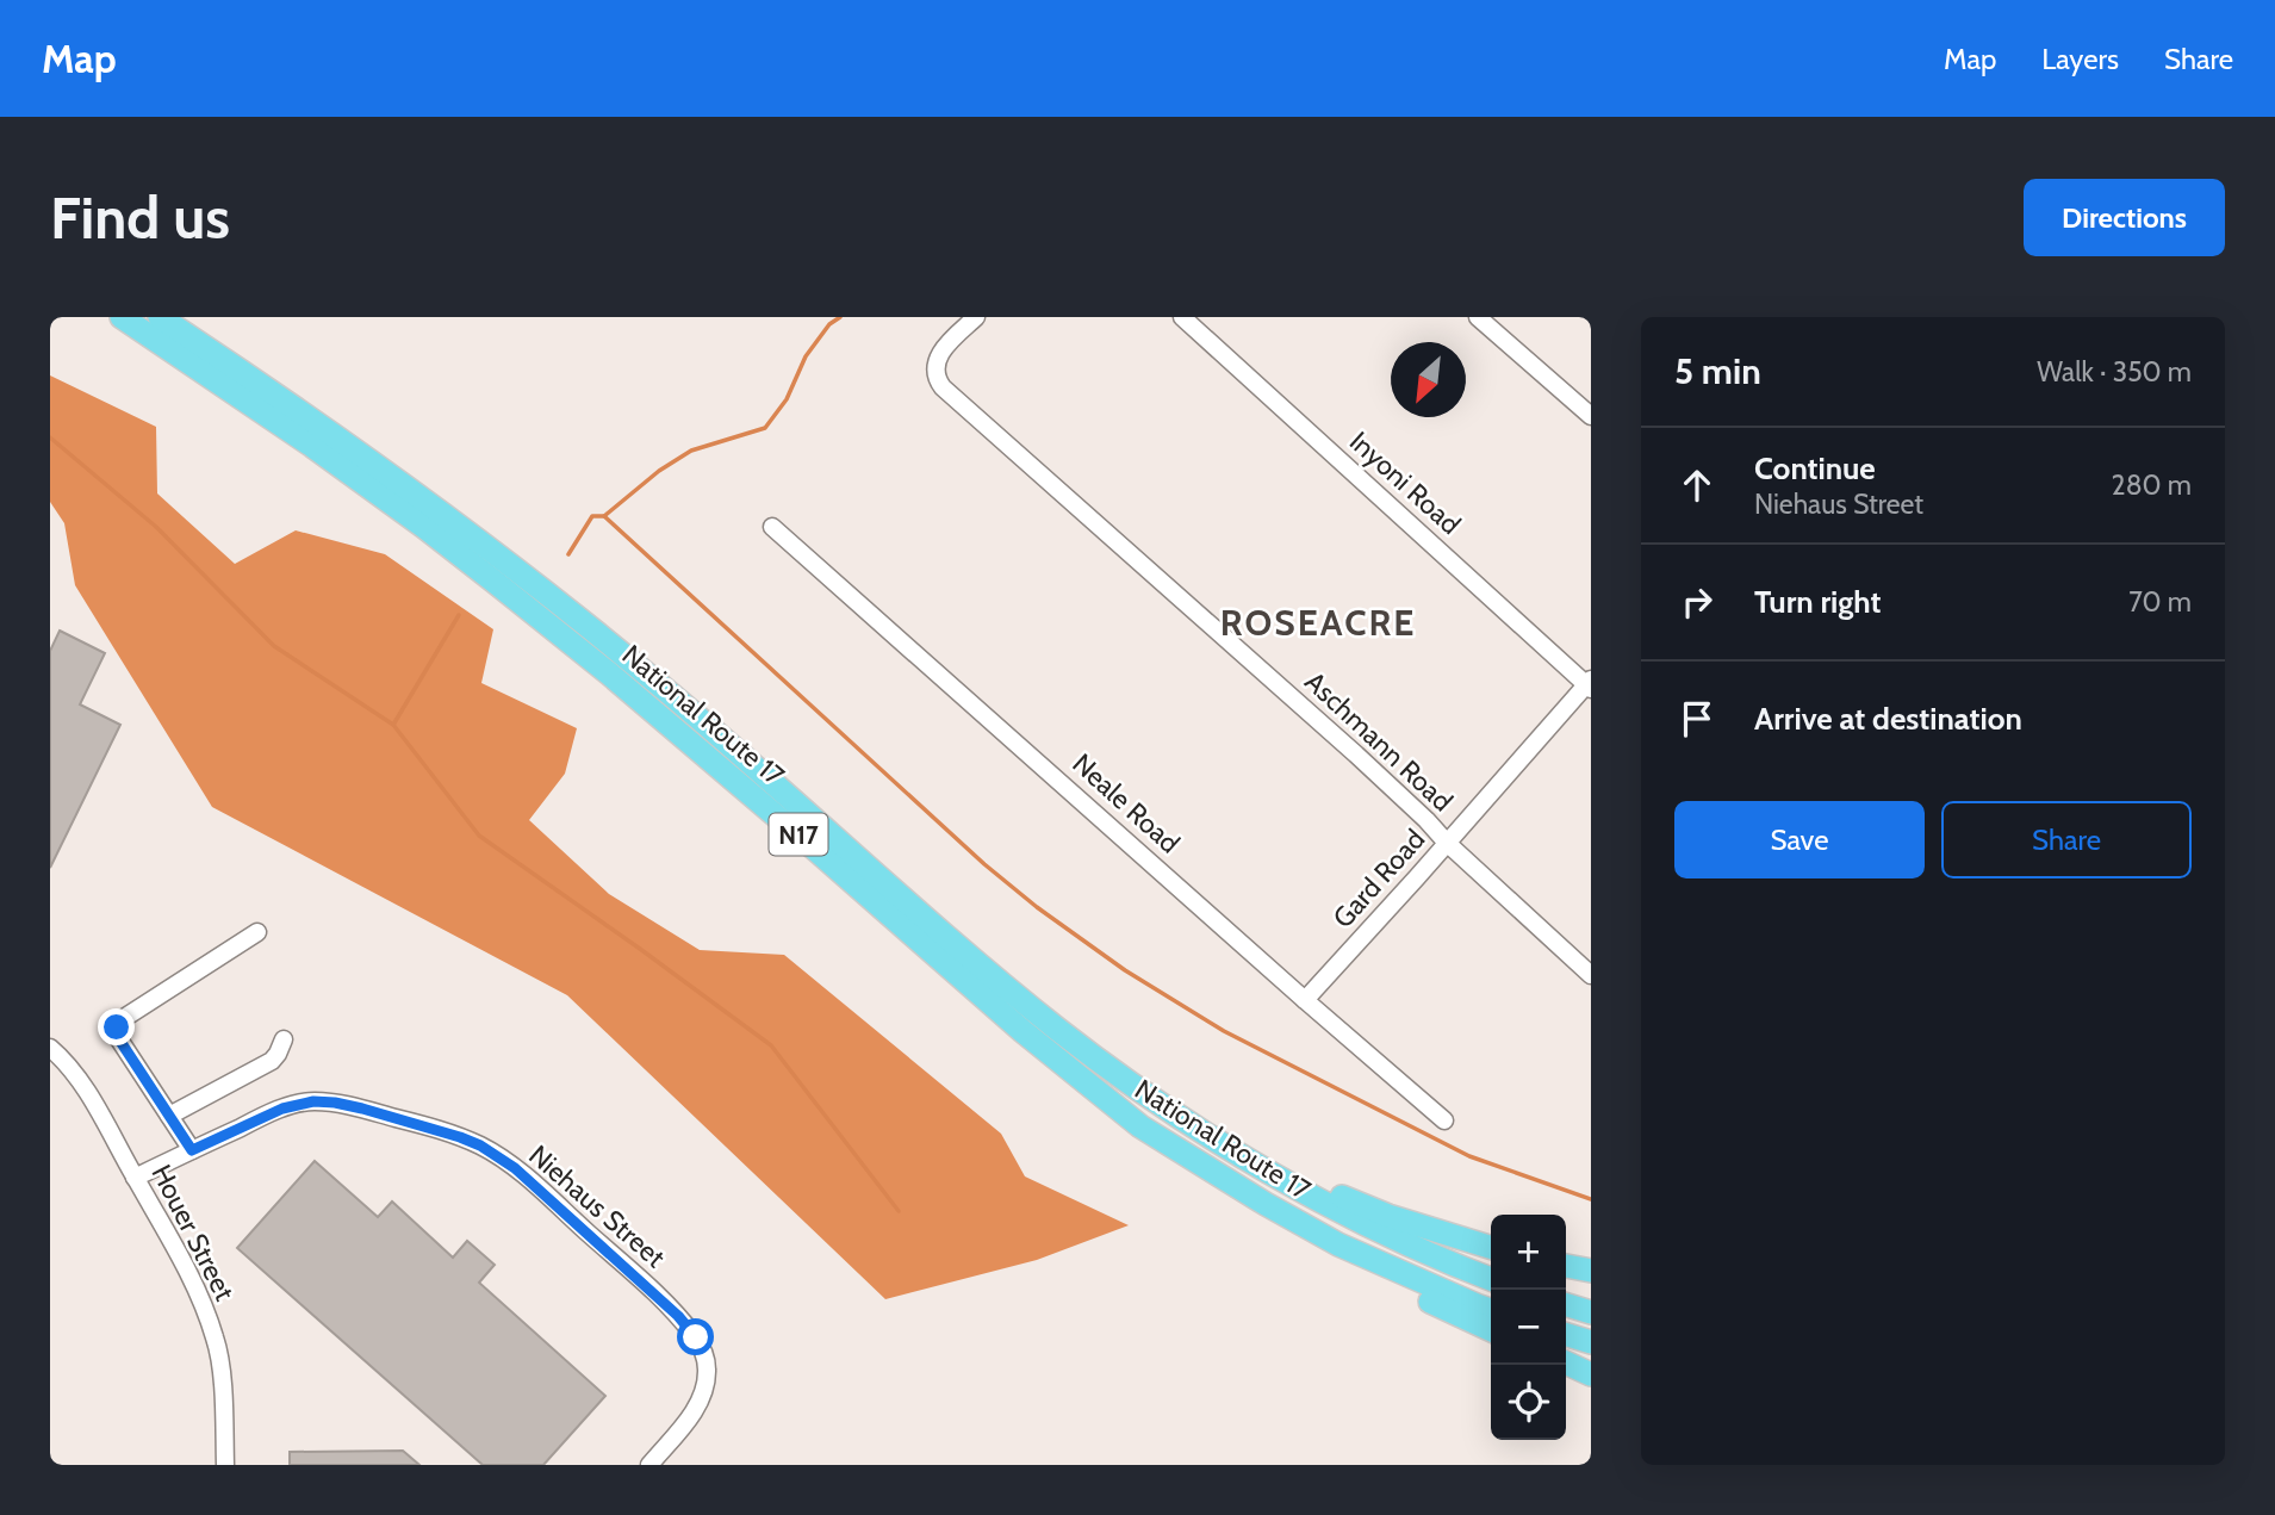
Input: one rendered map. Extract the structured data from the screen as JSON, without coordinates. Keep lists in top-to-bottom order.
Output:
{
  "streets": {
    "highway": ["National Route 17", "N17"],
    "street": [
      "Inyoni Road",
      "Aschmann Road",
      "Neale Road",
      "Gard Road",
      "Niehaus Street",
      "Houer Street"
    ]
  },
  "crossings": [
    ["Inyoni Road", "Gard Road"],
    ["Aschmann Road", "Gard Road"],
    ["Neale Road", "Gard Road"],
    ["Niehaus Street", "Houer Street"]
  ],
  "districts": ["ROSEACRE"],
  "north": "bottom left",
  "page": {
    "header": "Map",
    "nav": ["Map", "Layers", "Share"],
    "buttons": [
      "Directions",
      ["Save", "Share"]
    ],
    "title": "Find us",
    "heading": ["5 min", "Walk · 350 m"],
    "list": [
      ["Continue", "Niehaus Street", "280 m"],
      ["Turn right", "70 m"],
      "Arrive at destination"
    ],
    "map_buttons": ["+", "−"]
  }
}
